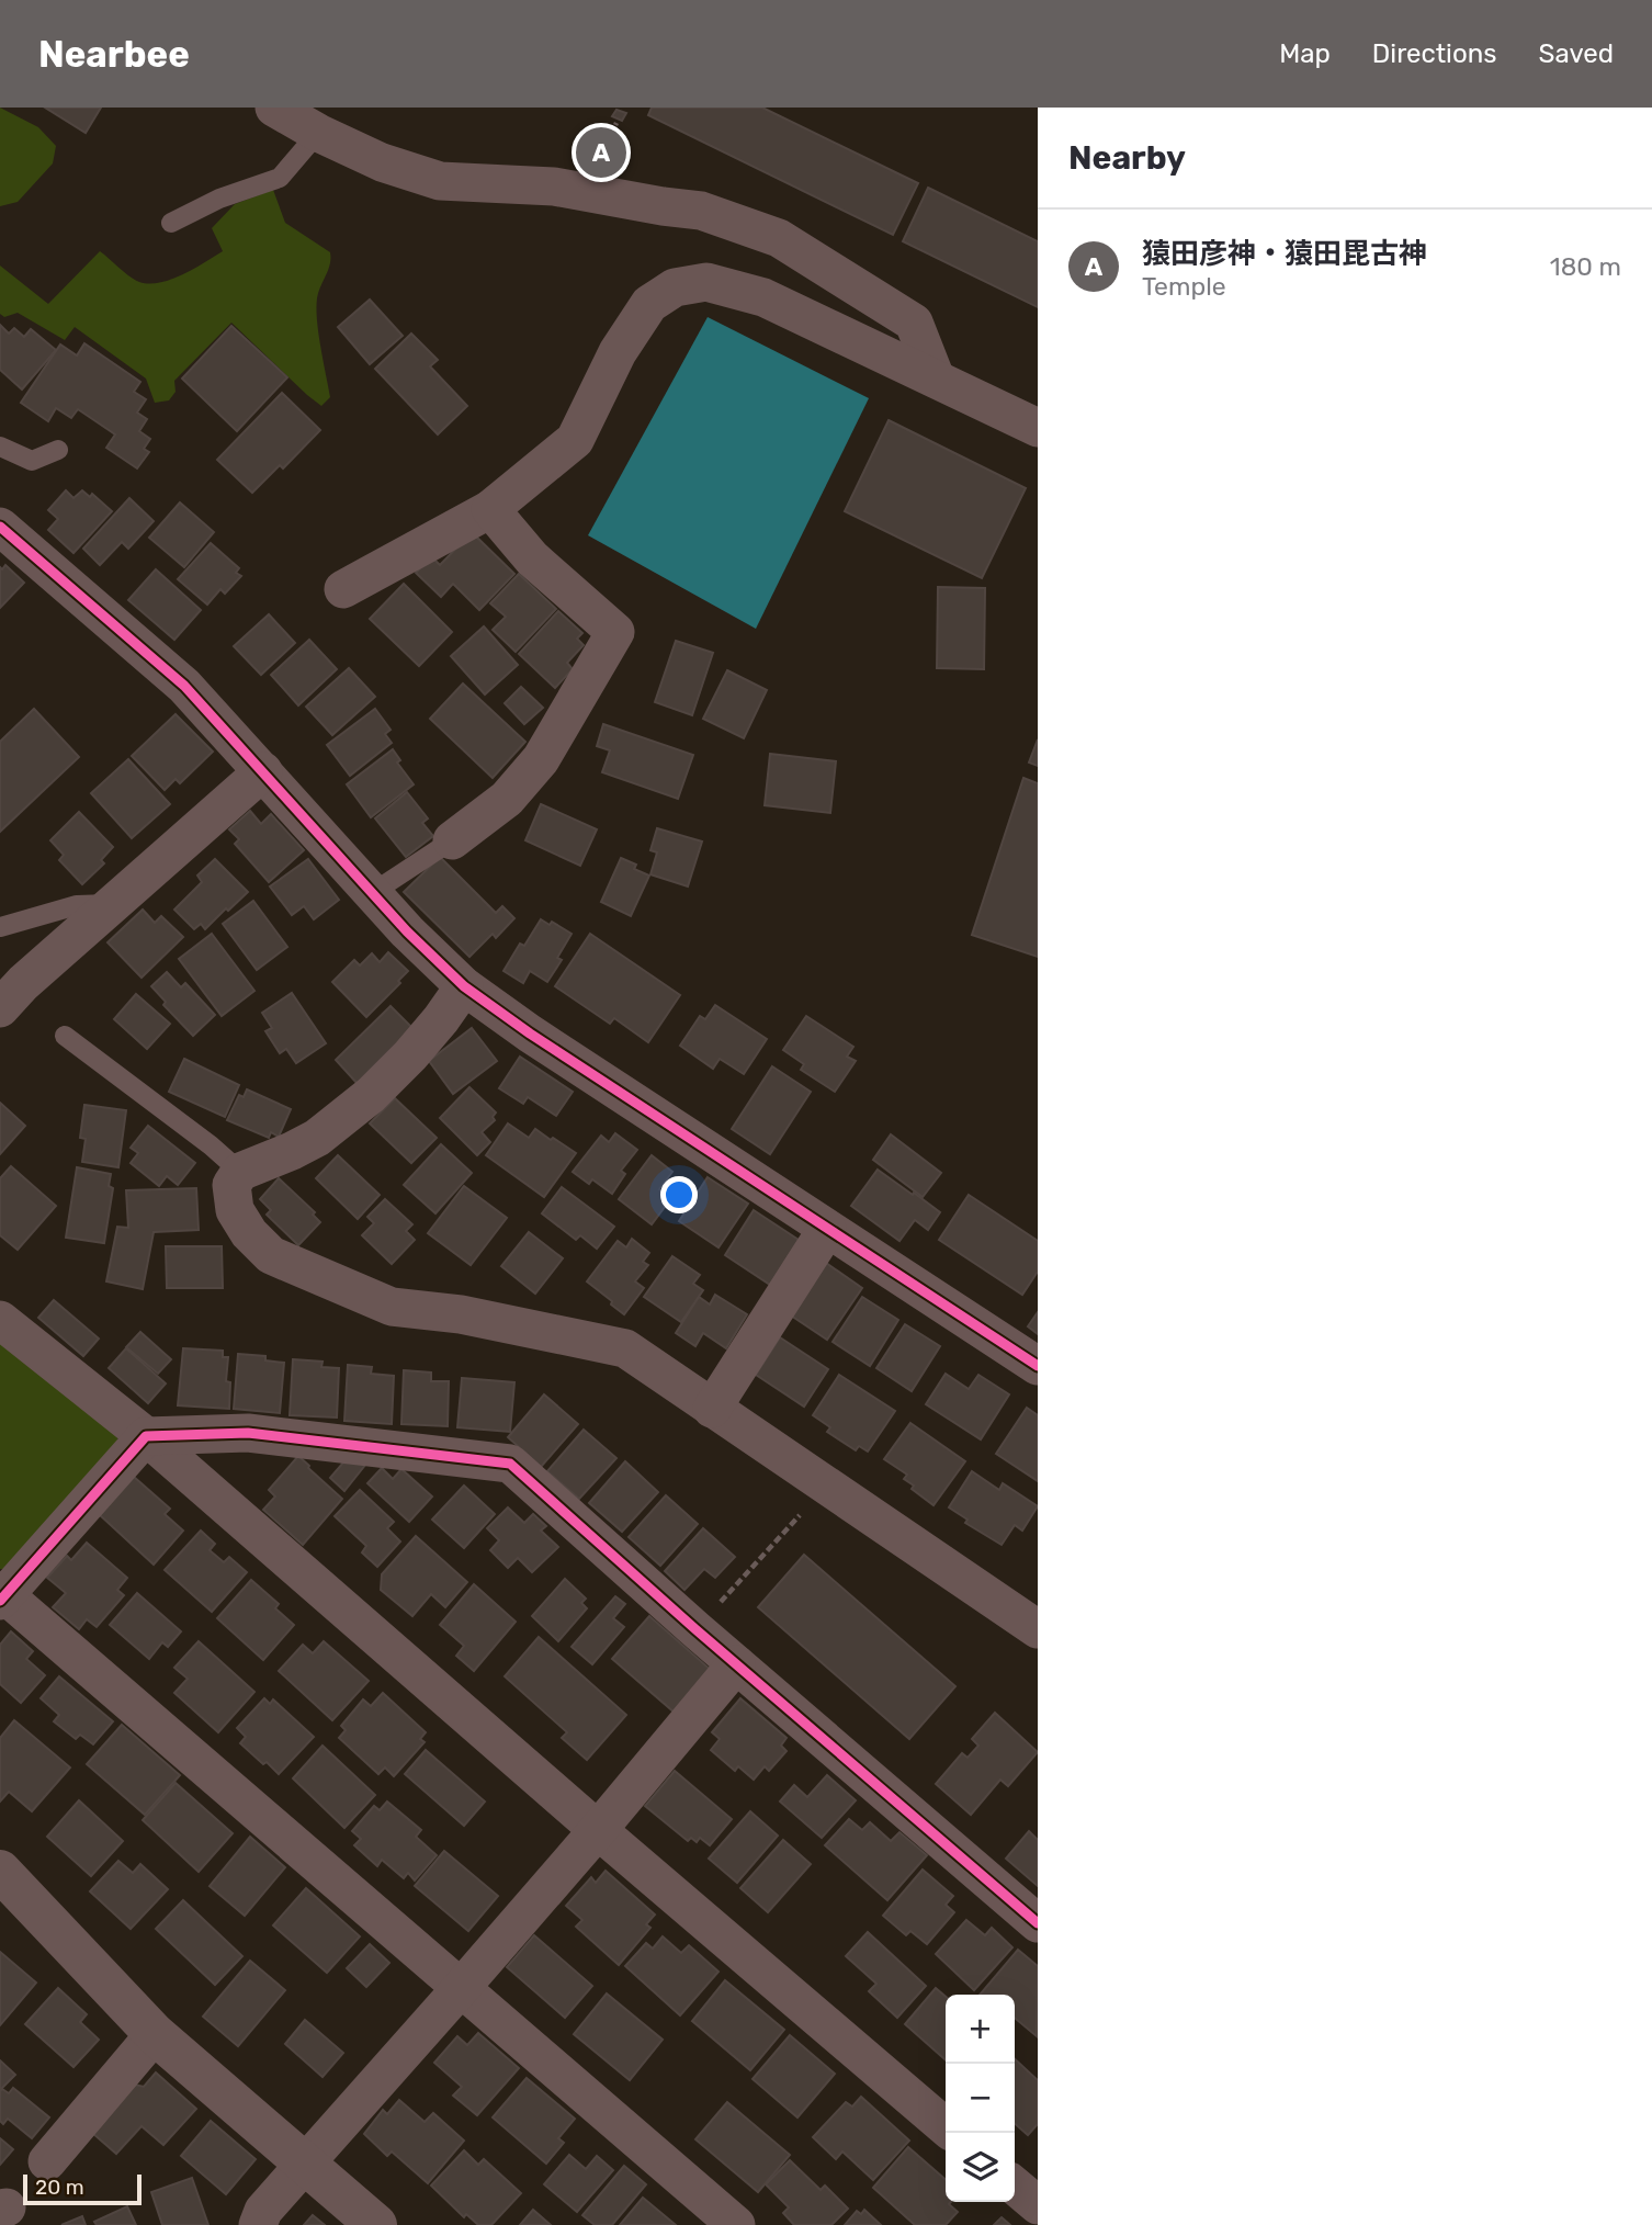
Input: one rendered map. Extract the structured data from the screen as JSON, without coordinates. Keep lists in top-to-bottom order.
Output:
{
  "scale_bar": "20 m",
  "page": {
    "header": "Nearbee",
    "nav": ["Map", "Directions", "Saved"],
    "heading": "Nearby",
    "pins": "A",
    "list": [
      {
        "mark": "A",
        "name": "猿田彦神・猿田毘古神",
        "note": "Temple",
        "value": "180 m"
      }
    ],
    "map_buttons": ["+", "−"],
    "scale": "20 m"
  }
}
